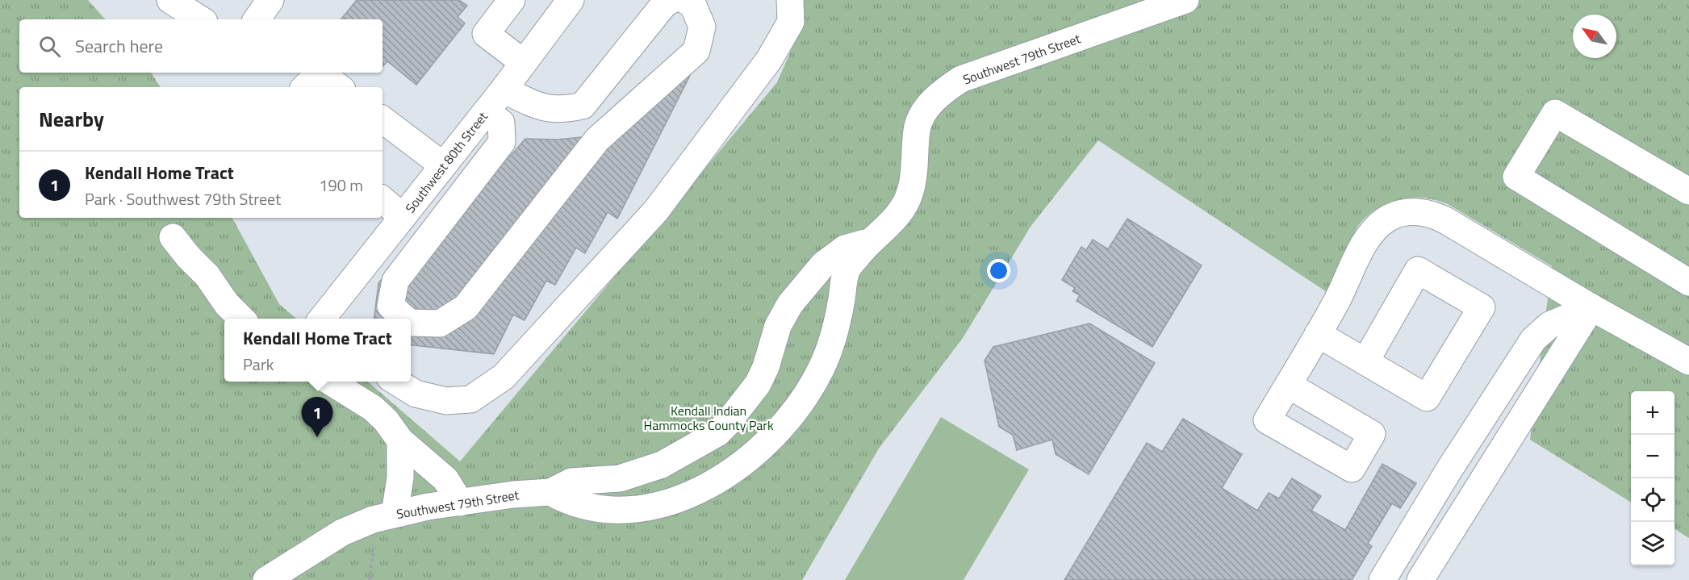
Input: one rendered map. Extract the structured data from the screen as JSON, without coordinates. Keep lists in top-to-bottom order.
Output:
{
  "streets": {
    "street": ["Southwest 79th Street", "Southwest 80th Street"]
  },
  "parks": ["Kendall Indian Hammocks County Park"],
  "north": "top left",
  "page": {
    "search": "Search here",
    "heading": "Nearby",
    "list": [
      {
        "mark": "1",
        "name": "Kendall Home Tract",
        "note": "Park · Southwest 79th Street",
        "value": "190 m"
      }
    ],
    "popup": ["Kendall Home Tract", "Park"],
    "map_buttons": ["+", "−"],
    "pins": "1"
  }
}
